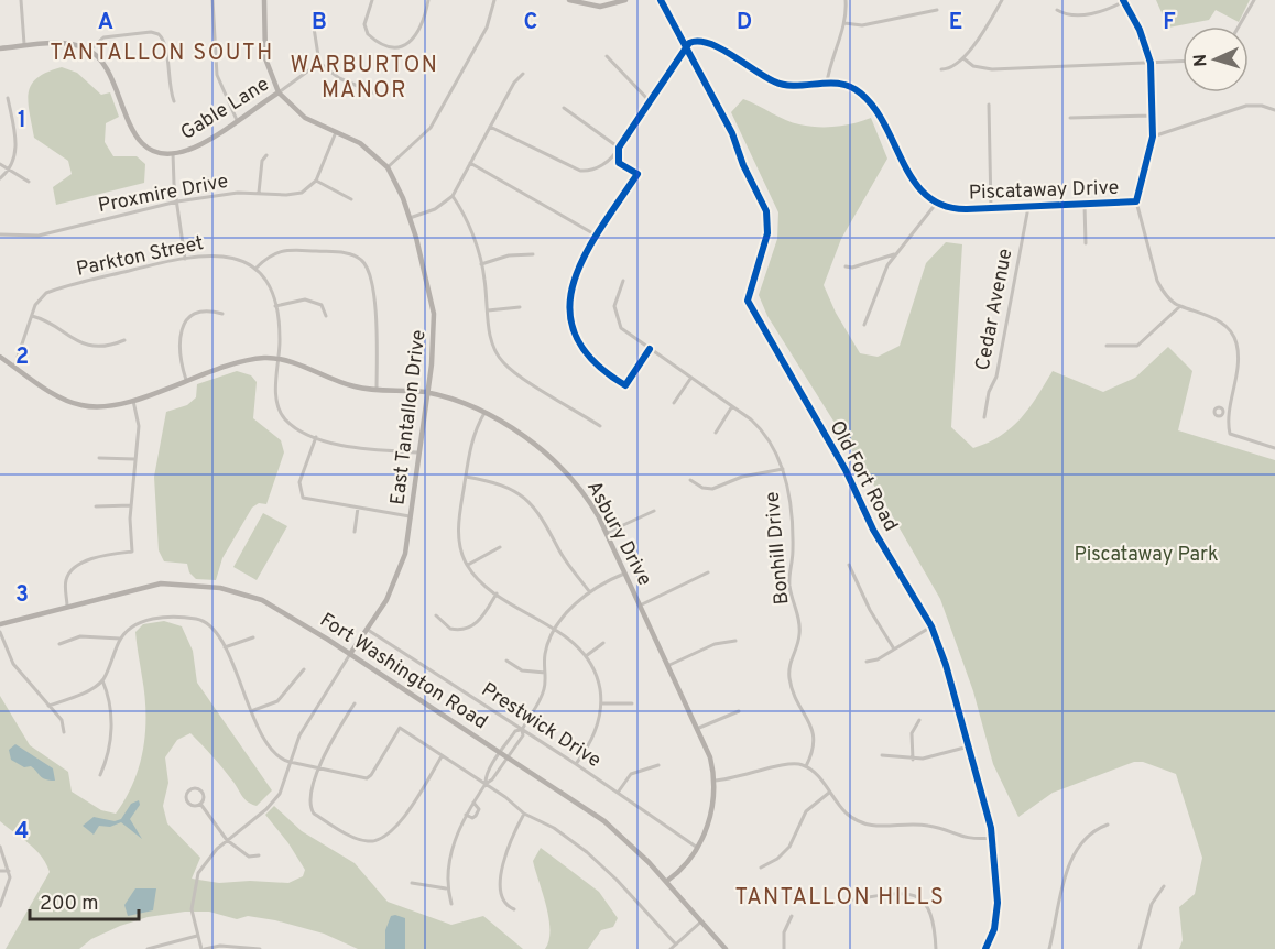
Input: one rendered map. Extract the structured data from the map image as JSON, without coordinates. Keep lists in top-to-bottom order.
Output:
{
  "streets": {
    "street": [
      "Gable Lane",
      "Piscataway Drive",
      "Proxmire Drive",
      "Parkton Street",
      "Cedar Avenue",
      "East Tantallon Drive",
      "Old Fort Road",
      "Asbury Drive",
      "Bonhill Drive",
      "Fort Washington Road",
      "Prestwick Drive"
    ]
  },
  "crossings": [
    ["Gable Lane", "East Tantallon Drive"],
    ["Piscataway Drive", "Cedar Avenue"],
    ["Parkton Street", "Asbury Drive"],
    ["East Tantallon Drive", "Asbury Drive"],
    ["East Tantallon Drive", "Fort Washington Road"],
    ["East Tantallon Drive", "Prestwick Drive"],
    ["Asbury Drive", "Fort Washington Road"],
    ["Asbury Drive", "Prestwick Drive"]
  ],
  "districts": ["TANTALLON SOUTH", "WARBURTON MANOR", "TANTALLON HILLS"],
  "parks": ["Piscataway Park"],
  "scale_bar": "200 m",
  "north": "left",
  "grid": {
    "columns": [
      "A",
      "B",
      "C",
      "D",
      "E",
      "F"
    ],
    "rows": [
      "1",
      "2",
      "3",
      "4"
    ]
  }
}
